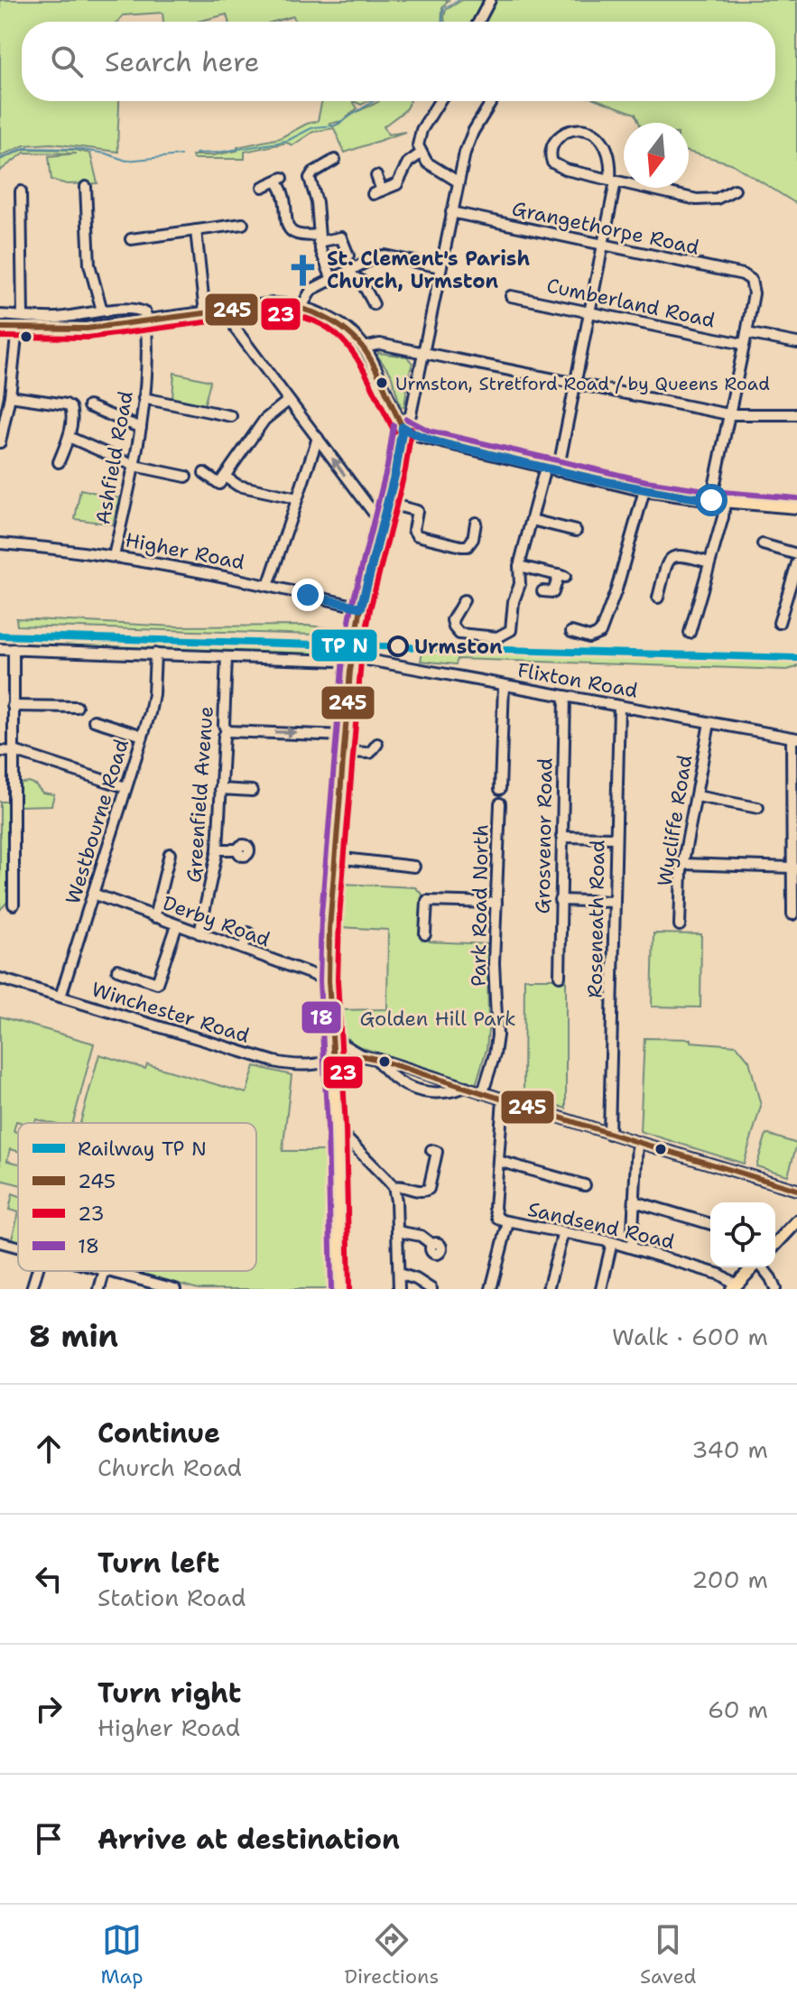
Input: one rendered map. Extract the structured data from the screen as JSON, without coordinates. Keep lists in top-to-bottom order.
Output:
{
  "streets": {
    "street": [
      "Grangethorpe Road",
      "Cumberland Road",
      "Ashfield Road",
      "Higher Road",
      "Flixton Road",
      "Greenfield Avenue",
      "Wycliffe Road",
      "Westbourne Road",
      "Grosvenor Road",
      "Park Road North",
      "Roseneath Road",
      "Derby Road",
      "Winchester Road",
      "Sandsend Road"
    ]
  },
  "crossings": [
    ["Ashfield Road", "Higher Road"],
    ["Flixton Road", "Greenfield Avenue"],
    ["Flixton Road", "Wycliffe Road"],
    ["Flixton Road", "Westbourne Road"],
    ["Flixton Road", "Grosvenor Road"],
    ["Flixton Road", "Roseneath Road"],
    ["Greenfield Avenue", "Derby Road"],
    ["Westbourne Road", "Derby Road"],
    ["Westbourne Road", "Winchester Road"]
  ],
  "parks": ["Golden Hill Park"],
  "places": {
    "church": ["St. Clement's Parish Church, Urmston"],
    "other": ["Urmston, Stretford Road / by Queens Road", "Urmston"]
  },
  "lines": ["transit line 245", "transit line 23", "transit line 18"],
  "legend": [
    "Railway TP N",
    "245",
    "23",
    "18"
  ],
  "north": "bottom",
  "page": {
    "search": "Search here",
    "heading": ["8 min", "Walk · 600 m"],
    "list": [
      ["Continue", "Church Road", "340 m"],
      ["Turn left", "Station Road", "200 m"],
      ["Turn right", "Higher Road", "60 m"],
      "Arrive at destination"
    ],
    "nav": ["Map", "Directions", "Saved"]
  }
}
